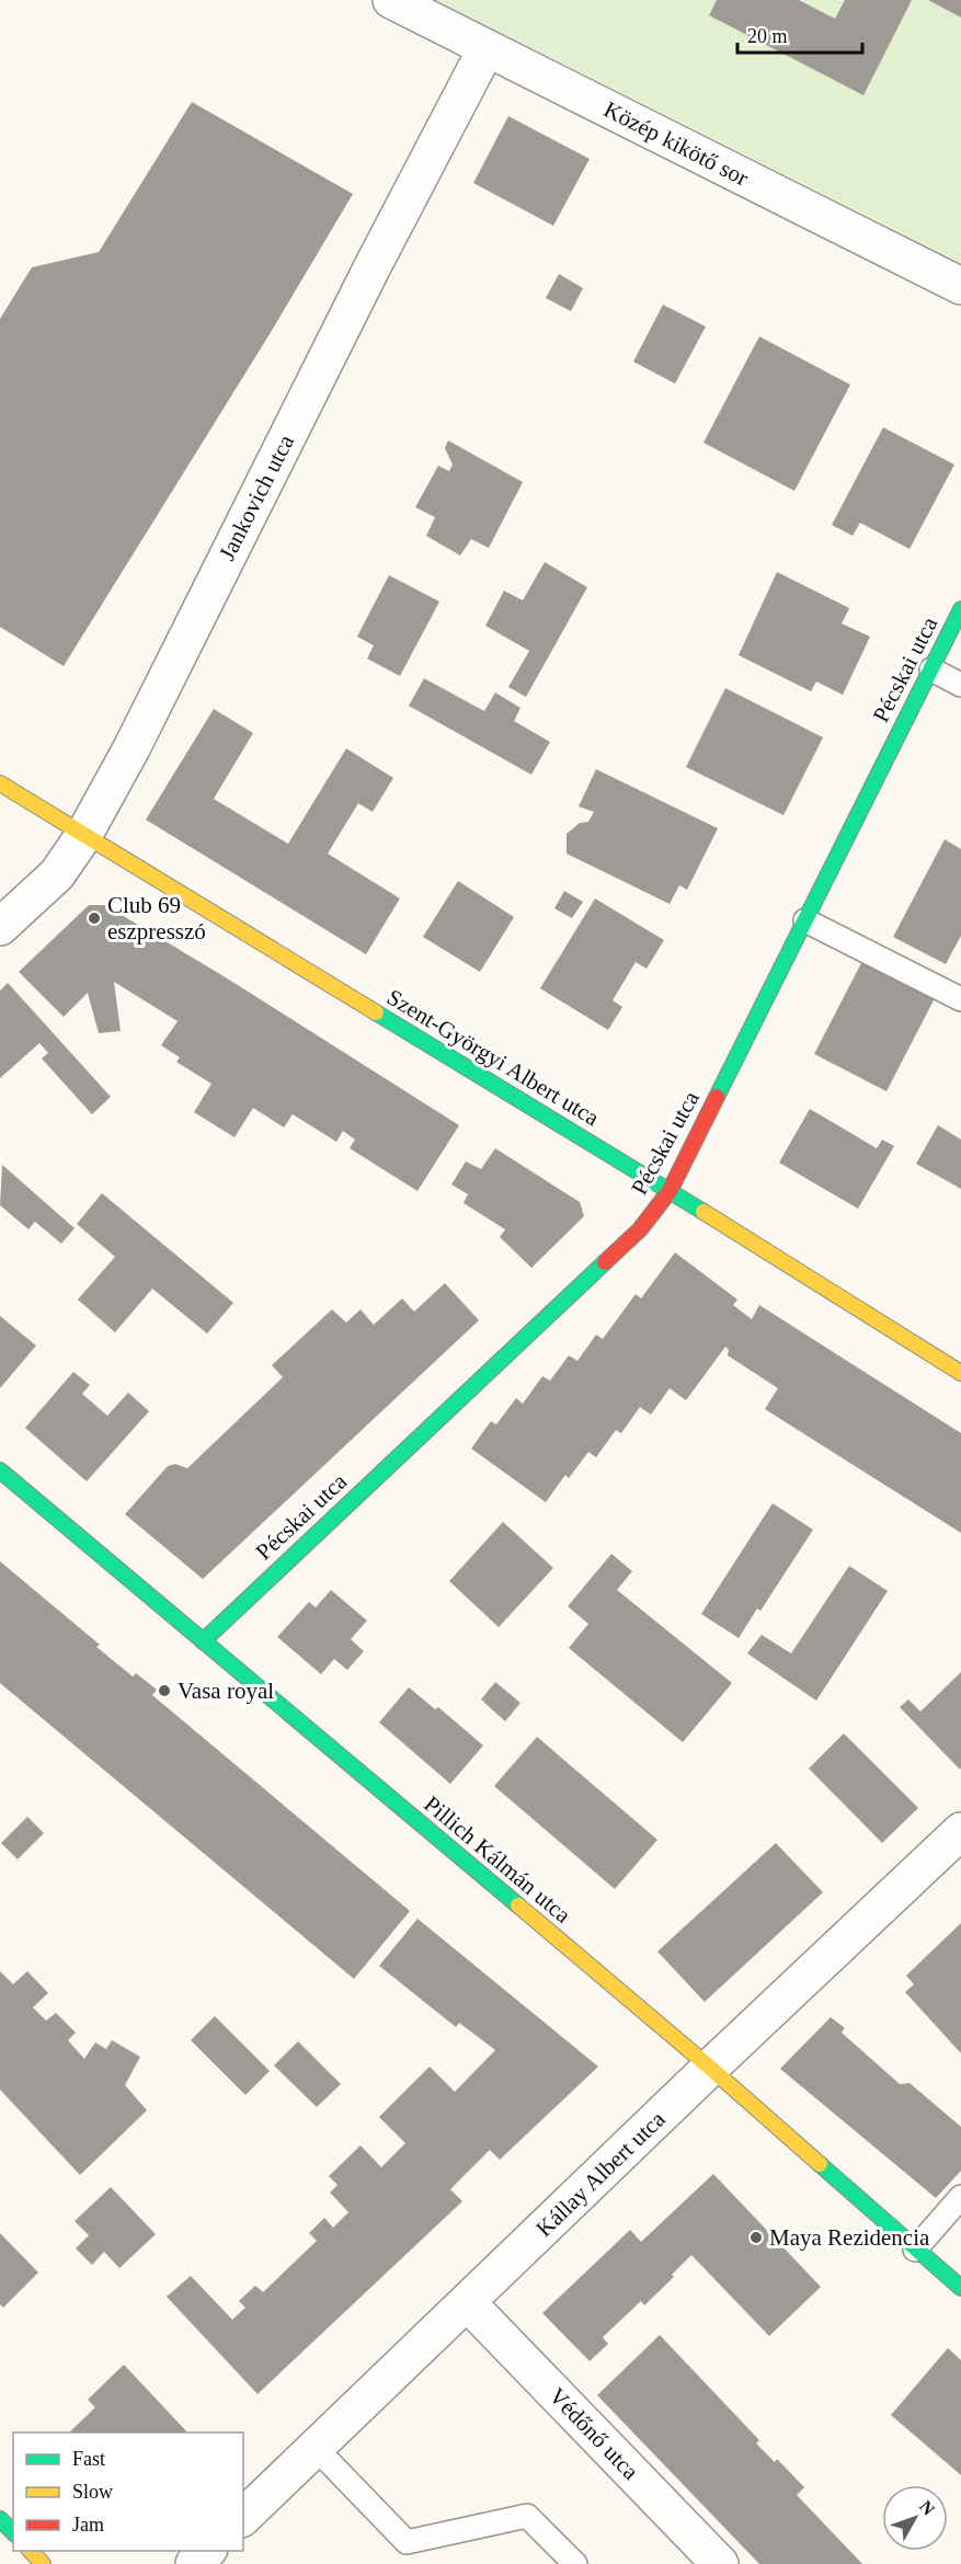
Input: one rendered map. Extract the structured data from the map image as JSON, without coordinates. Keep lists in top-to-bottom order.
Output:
{
  "streets": {
    "street": [
      "Közép kikötő sor",
      "Jankovich utca",
      "Pécskai utca",
      "Szent-Györgyi Albert utca",
      "Pillich Kálmán utca",
      "Kállay Albert utca",
      "Védőnő utca"
    ]
  },
  "crossings": [
    ["Közép kikötő sor", "Jankovich utca"],
    ["Jankovich utca", "Szent-Györgyi Albert utca"],
    ["Pécskai utca", "Szent-Györgyi Albert utca"],
    ["Pécskai utca", "Pillich Kálmán utca"],
    ["Pillich Kálmán utca", "Kállay Albert utca"],
    ["Kállay Albert utca", "Védőnő utca"]
  ],
  "places": ["Club 69 eszpresszó", "Vasa royal", "Maya Rezidencia"],
  "legend": ["Fast", "Slow", "Jam"],
  "scale_bar": "20 m",
  "north": "top right"
}
